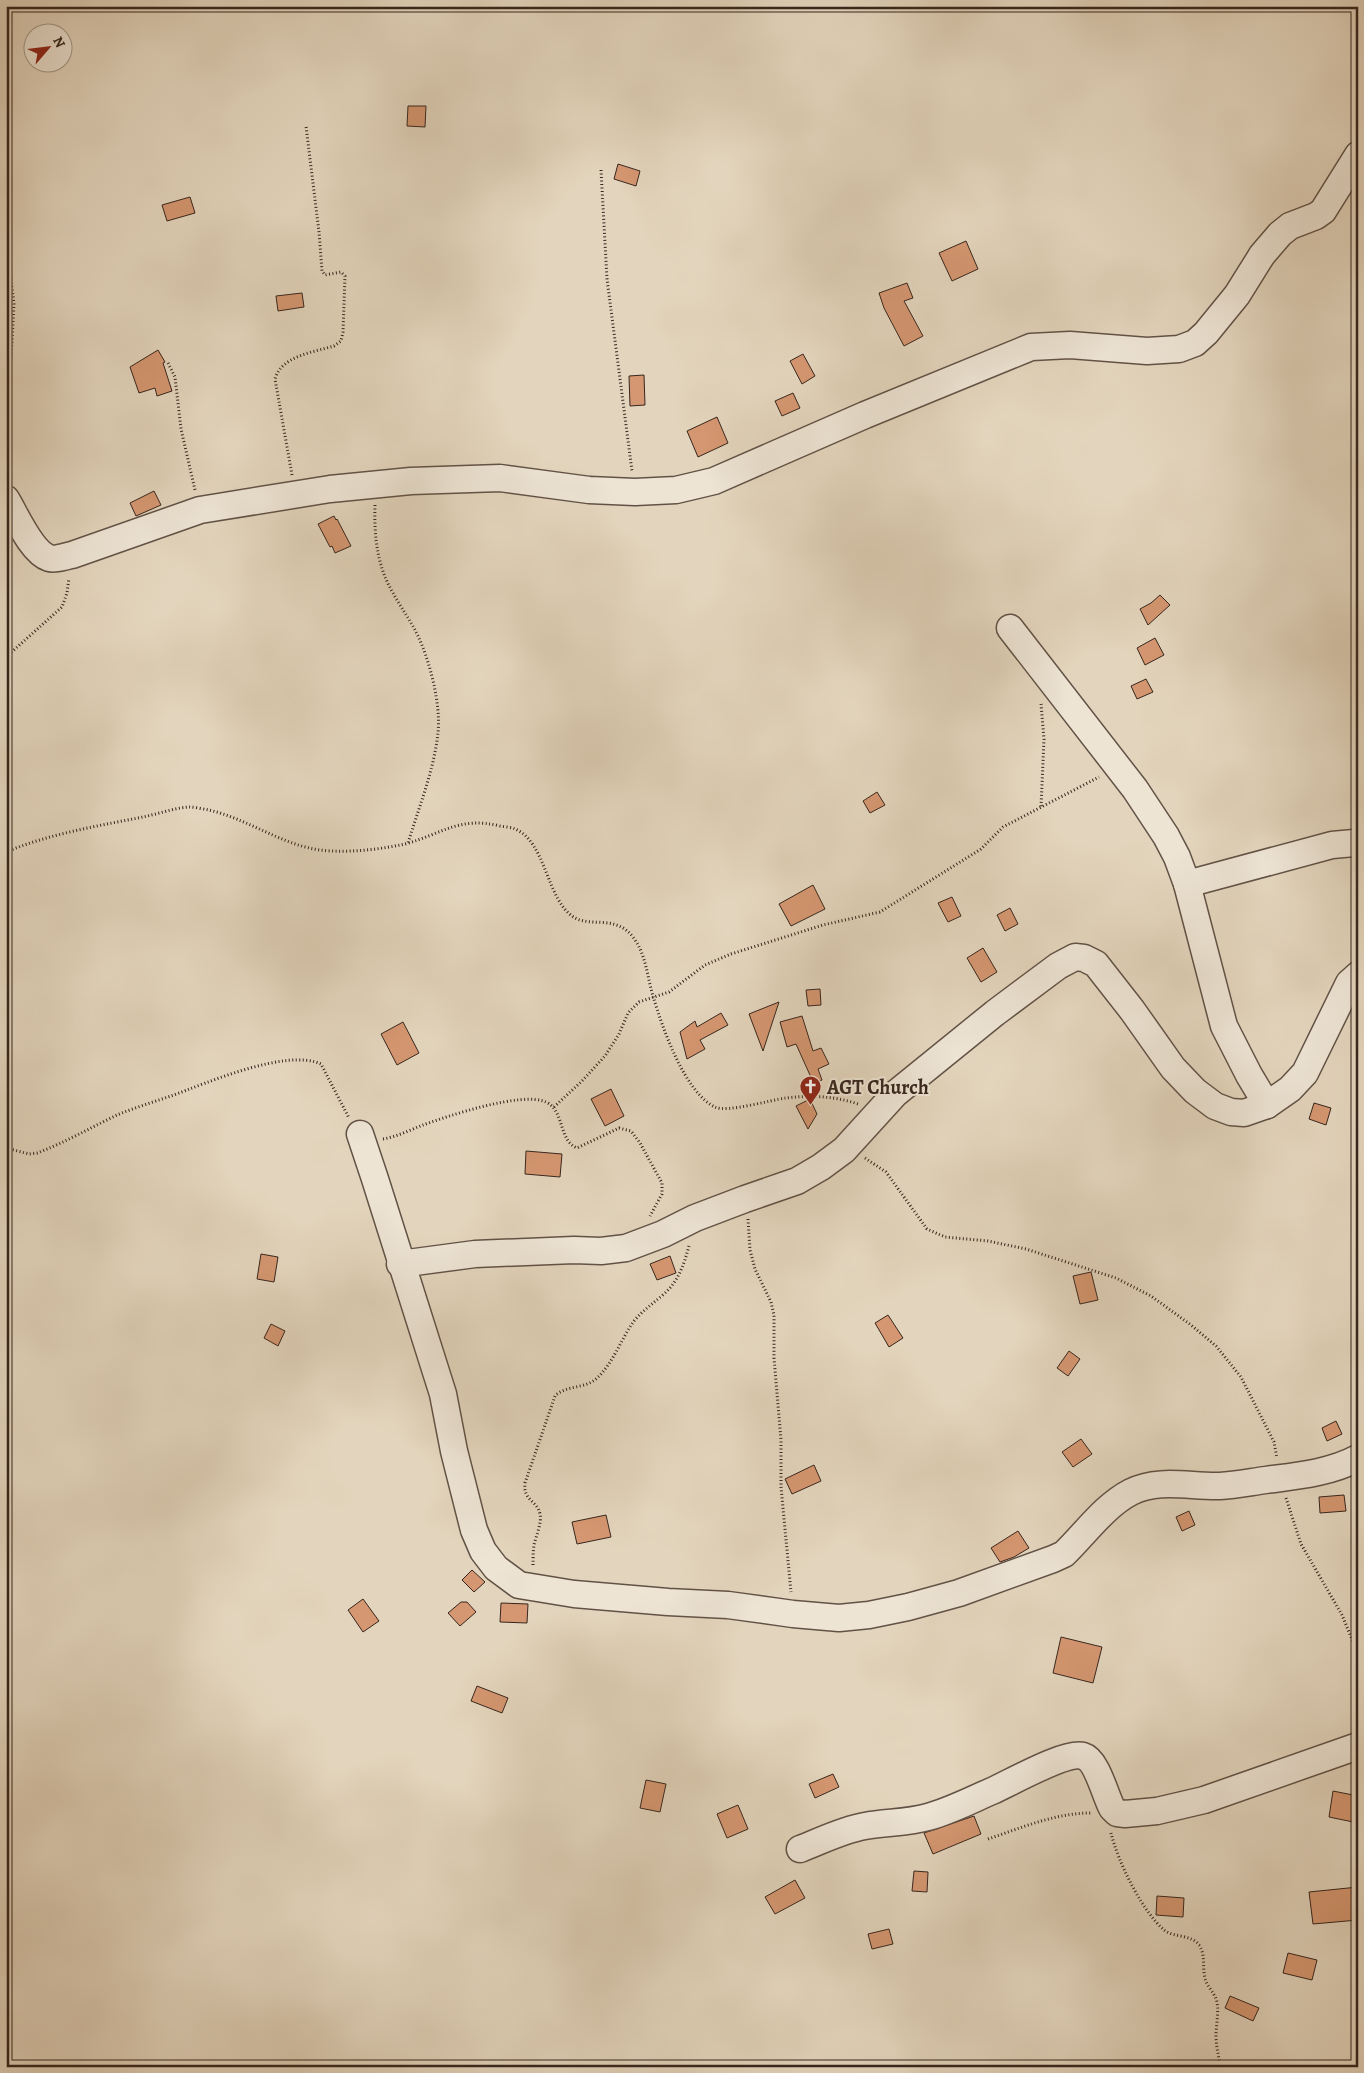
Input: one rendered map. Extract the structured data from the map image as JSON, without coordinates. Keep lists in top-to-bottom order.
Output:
{
  "places": {
    "church": ["AGT Church"]
  },
  "north": "top right"
}
